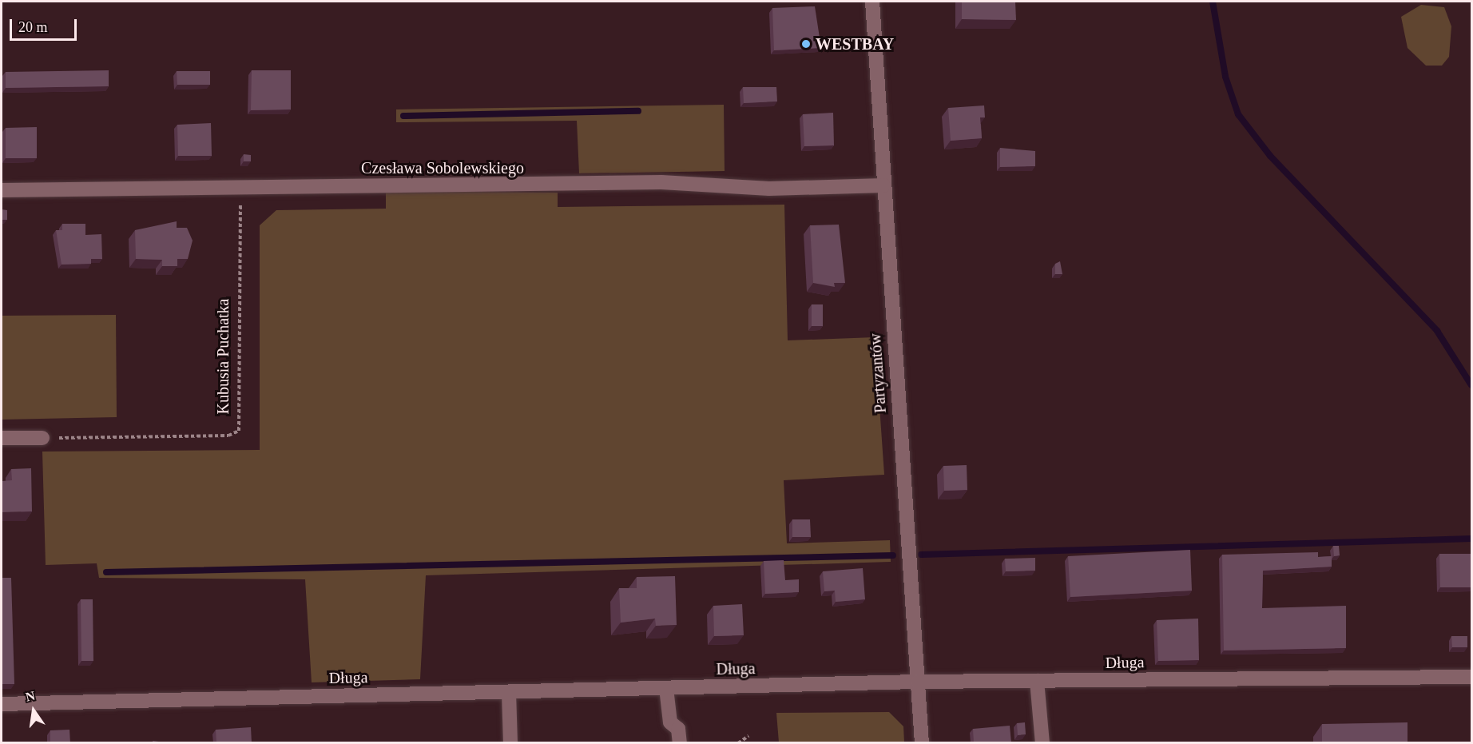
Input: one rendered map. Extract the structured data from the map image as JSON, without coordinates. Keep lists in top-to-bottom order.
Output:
{
  "streets": {
    "street": ["Czesława Sobolewskiego", "Partyzantów", "Długa"],
    "path": ["Kubusia Puchatka"]
  },
  "crossings": [
    ["Czesława Sobolewskiego", "Kubusia Puchatka"],
    ["Czesława Sobolewskiego", "Partyzantów"],
    ["Partyzantów", "Długa"]
  ],
  "places": ["WESTBAY"],
  "scale_bar": "20 m",
  "north": "top"
}
